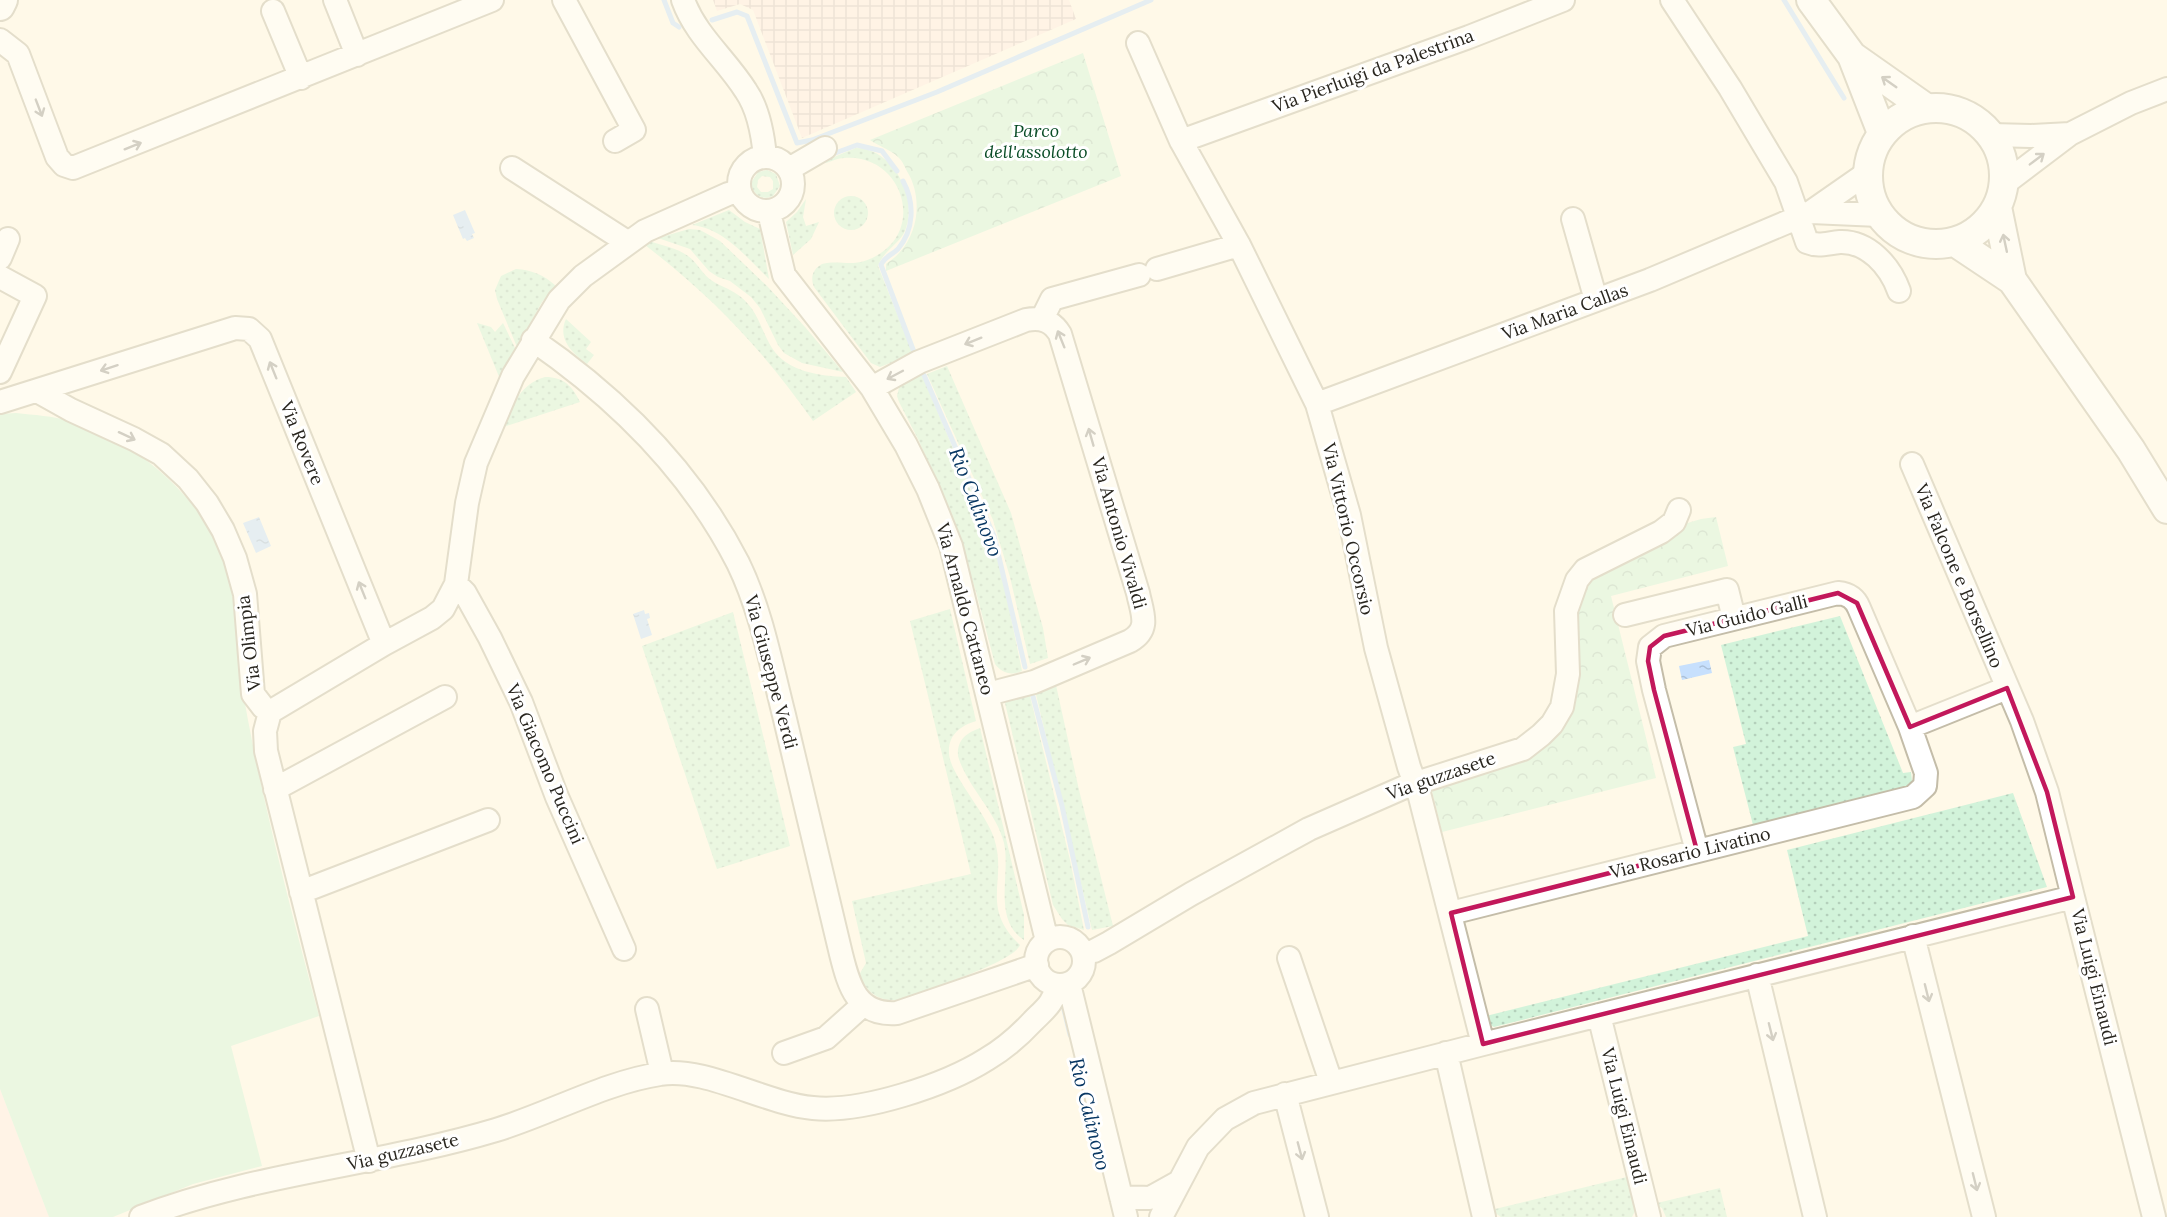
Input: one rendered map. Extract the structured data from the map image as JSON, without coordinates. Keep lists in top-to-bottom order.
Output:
{
  "streets": {
    "street": [
      "Via Pierluigi da Palestrina",
      "Via Maria Callas",
      "Via Rovere",
      "Via Vittorio Occorsio",
      "Via Antonio Vivaldi",
      "Via Falcone e Borsellino",
      "Via Arnaldo Cattaneo",
      "Via Guido Galli",
      "Via Olimpia",
      "Via Giuseppe Verdi",
      "Via Giacomo Puccini",
      "Via guzzasete",
      "Via Rosario Livatino",
      "Via Luigi Einaudi"
    ]
  },
  "crossings": [
    ["Via Pierluigi da Palestrina", "Via Vittorio Occorsio"],
    ["Via Maria Callas", "Via Vittorio Occorsio"],
    ["Via Rovere", "Via Olimpia"],
    ["Via Vittorio Occorsio", "Via guzzasete"],
    ["Via Vittorio Occorsio", "Via Rosario Livatino"],
    ["Via Vittorio Occorsio", "Via Luigi Einaudi"],
    ["Via Antonio Vivaldi", "Via Arnaldo Cattaneo"],
    ["Via Falcone e Borsellino", "Via Guido Galli"],
    ["Via Falcone e Borsellino", "Via Luigi Einaudi"],
    ["Via Arnaldo Cattaneo", "Via guzzasete"],
    ["Via Guido Galli", "Via Rosario Livatino"],
    ["Via Olimpia", "Via guzzasete"]
  ],
  "one_way": ["Via Olimpia"],
  "water": ["Rio Calinovo"],
  "parks": ["Parco dell'assolotto"]
}
